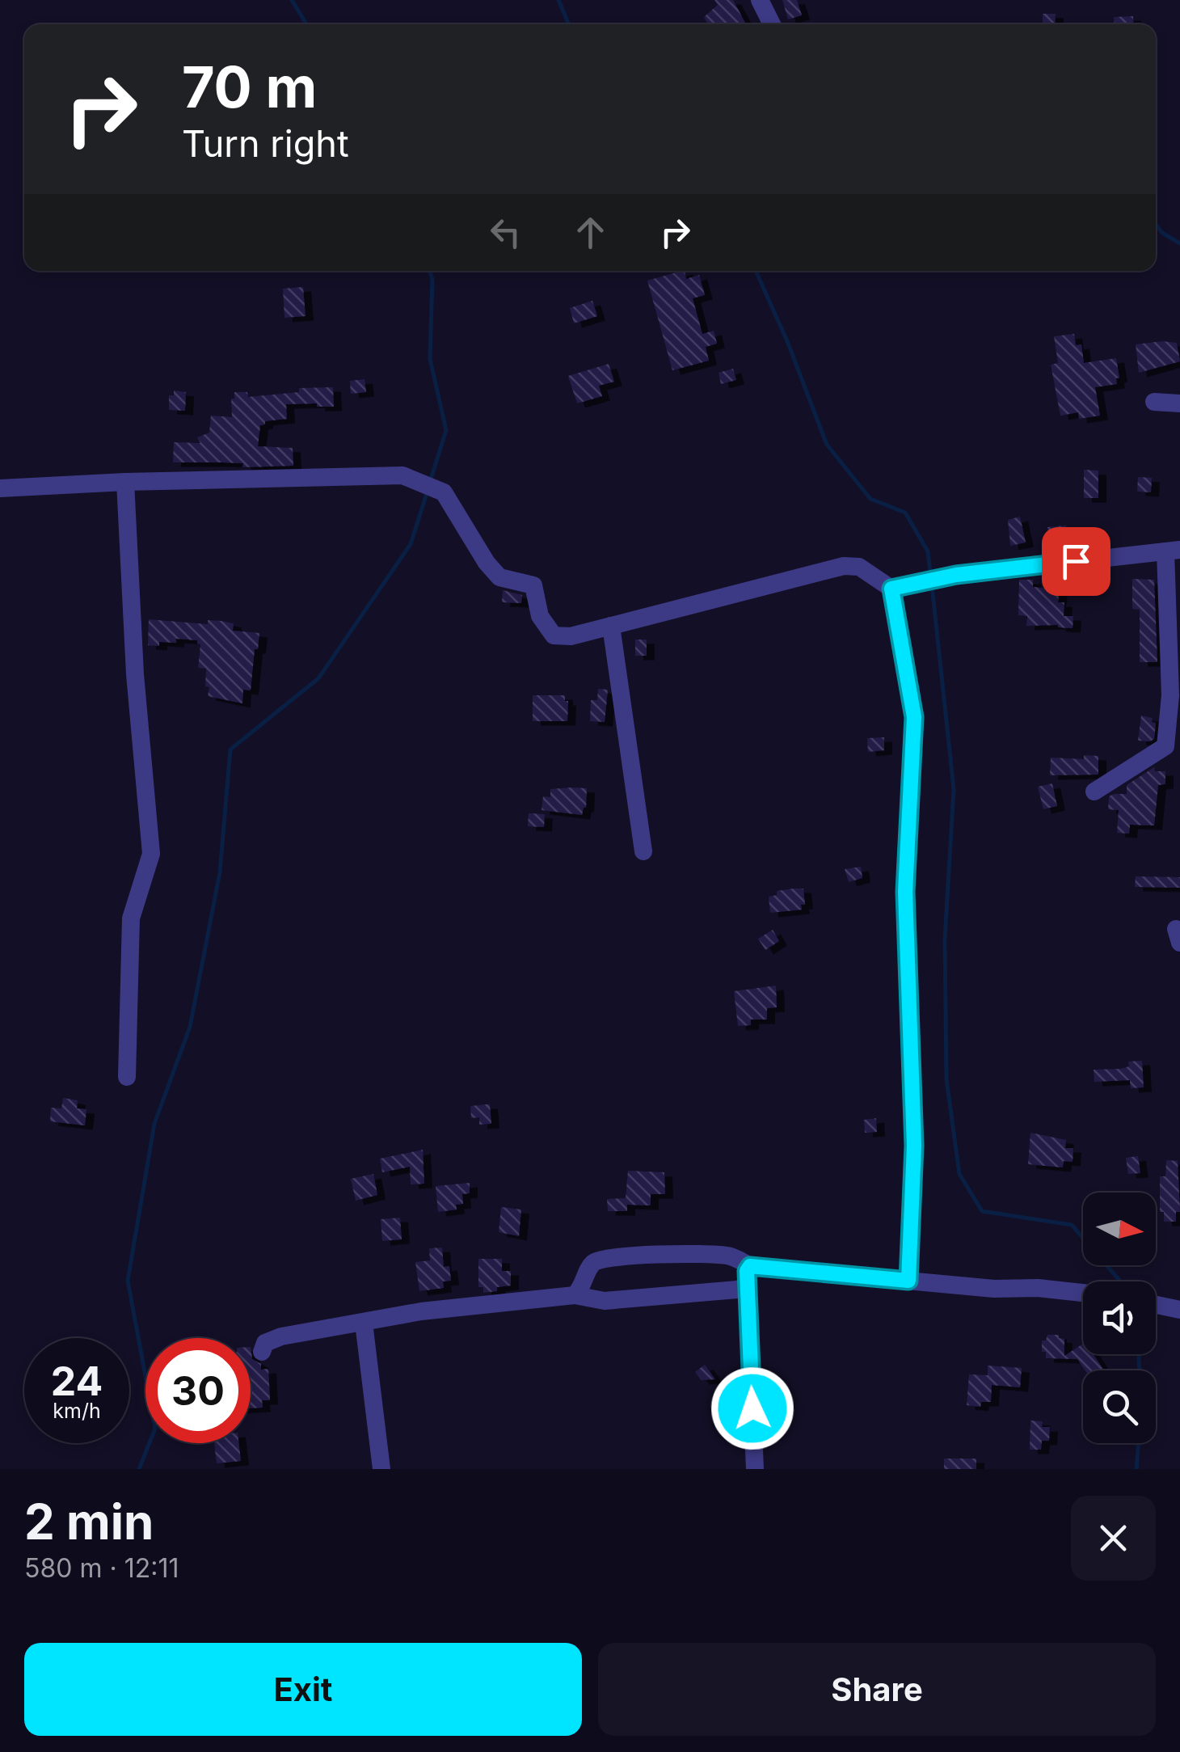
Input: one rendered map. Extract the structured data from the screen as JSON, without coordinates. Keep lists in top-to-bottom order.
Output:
{
  "north": "right",
  "page": {
    "turn": ["70 m", "Turn right"],
    "speed": "24 km/h",
    "limit": "30",
    "heading": ["2 min", "580 m · 12:11"],
    "buttons": ["Exit", "Share"]
  }
}
